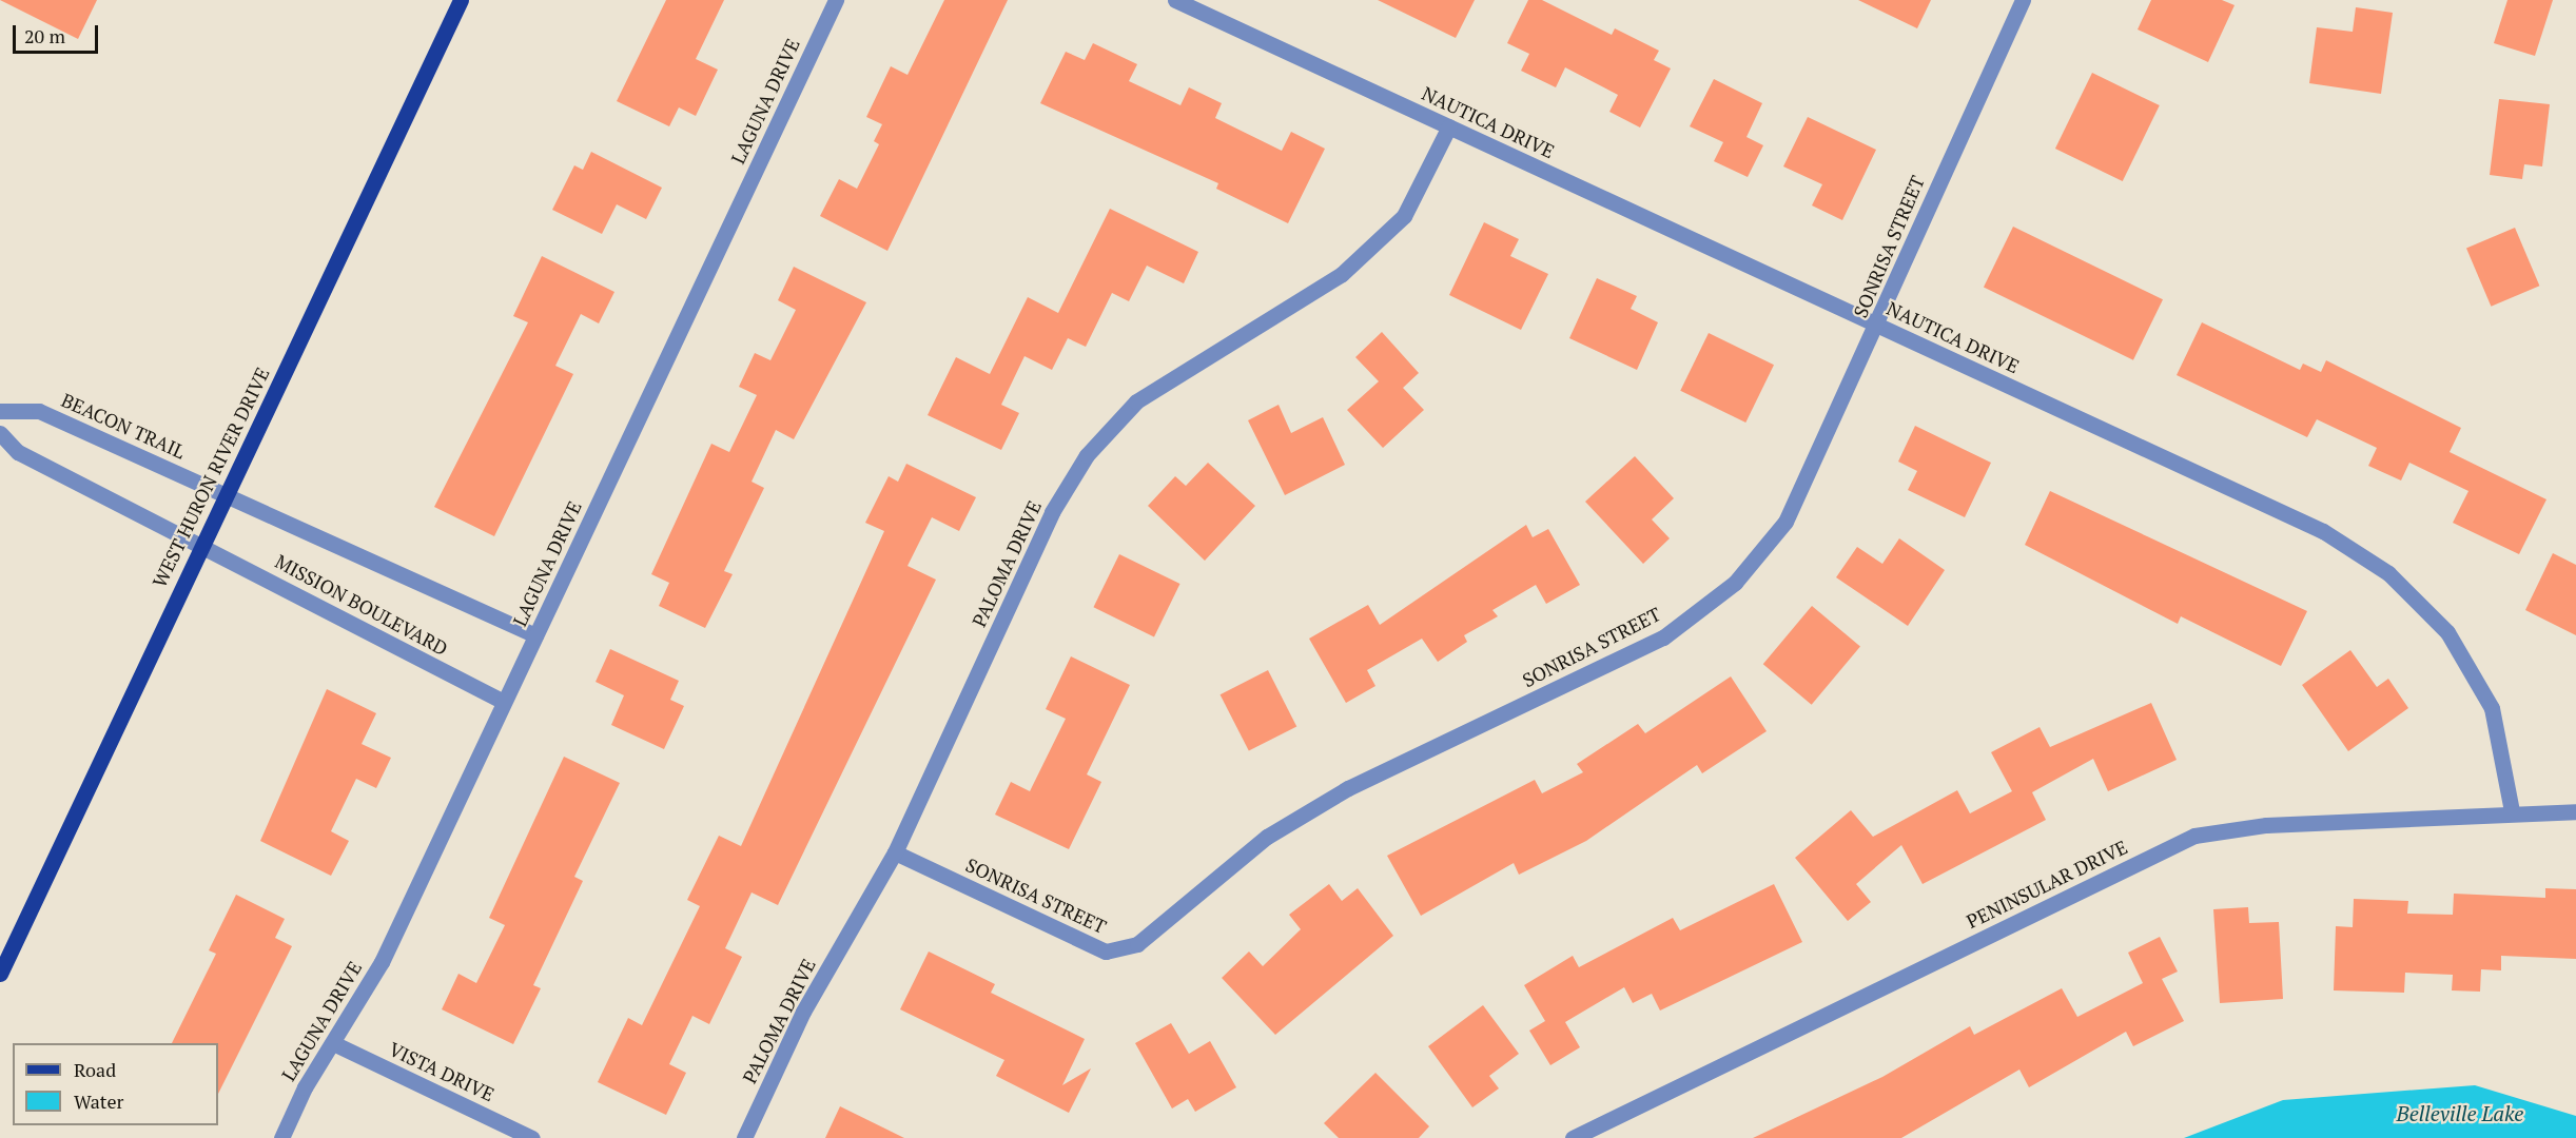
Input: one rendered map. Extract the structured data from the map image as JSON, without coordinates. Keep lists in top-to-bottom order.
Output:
{
  "streets": {
    "main road": ["WEST HURON RIVER DRIVE"],
    "street": [
      "LAGUNA DRIVE",
      "NAUTICA DRIVE",
      "SONRISA STREET",
      "BEACON TRAIL",
      "PALOMA DRIVE",
      "MISSION BOULEVARD",
      "PENINSULAR DRIVE",
      "VISTA DRIVE"
    ]
  },
  "crossings": [
    ["LAGUNA DRIVE", "MISSION BOULEVARD"],
    ["LAGUNA DRIVE", "VISTA DRIVE"],
    ["NAUTICA DRIVE", "SONRISA STREET"],
    ["NAUTICA DRIVE", "PALOMA DRIVE"],
    ["NAUTICA DRIVE", "PENINSULAR DRIVE"],
    ["SONRISA STREET", "PALOMA DRIVE"],
    ["BEACON TRAIL", "WEST HURON RIVER DRIVE"],
    ["WEST HURON RIVER DRIVE", "MISSION BOULEVARD"]
  ],
  "water": ["Belleville Lake"],
  "legend": ["Road", "Water"],
  "scale_bar": "20 m"
}
